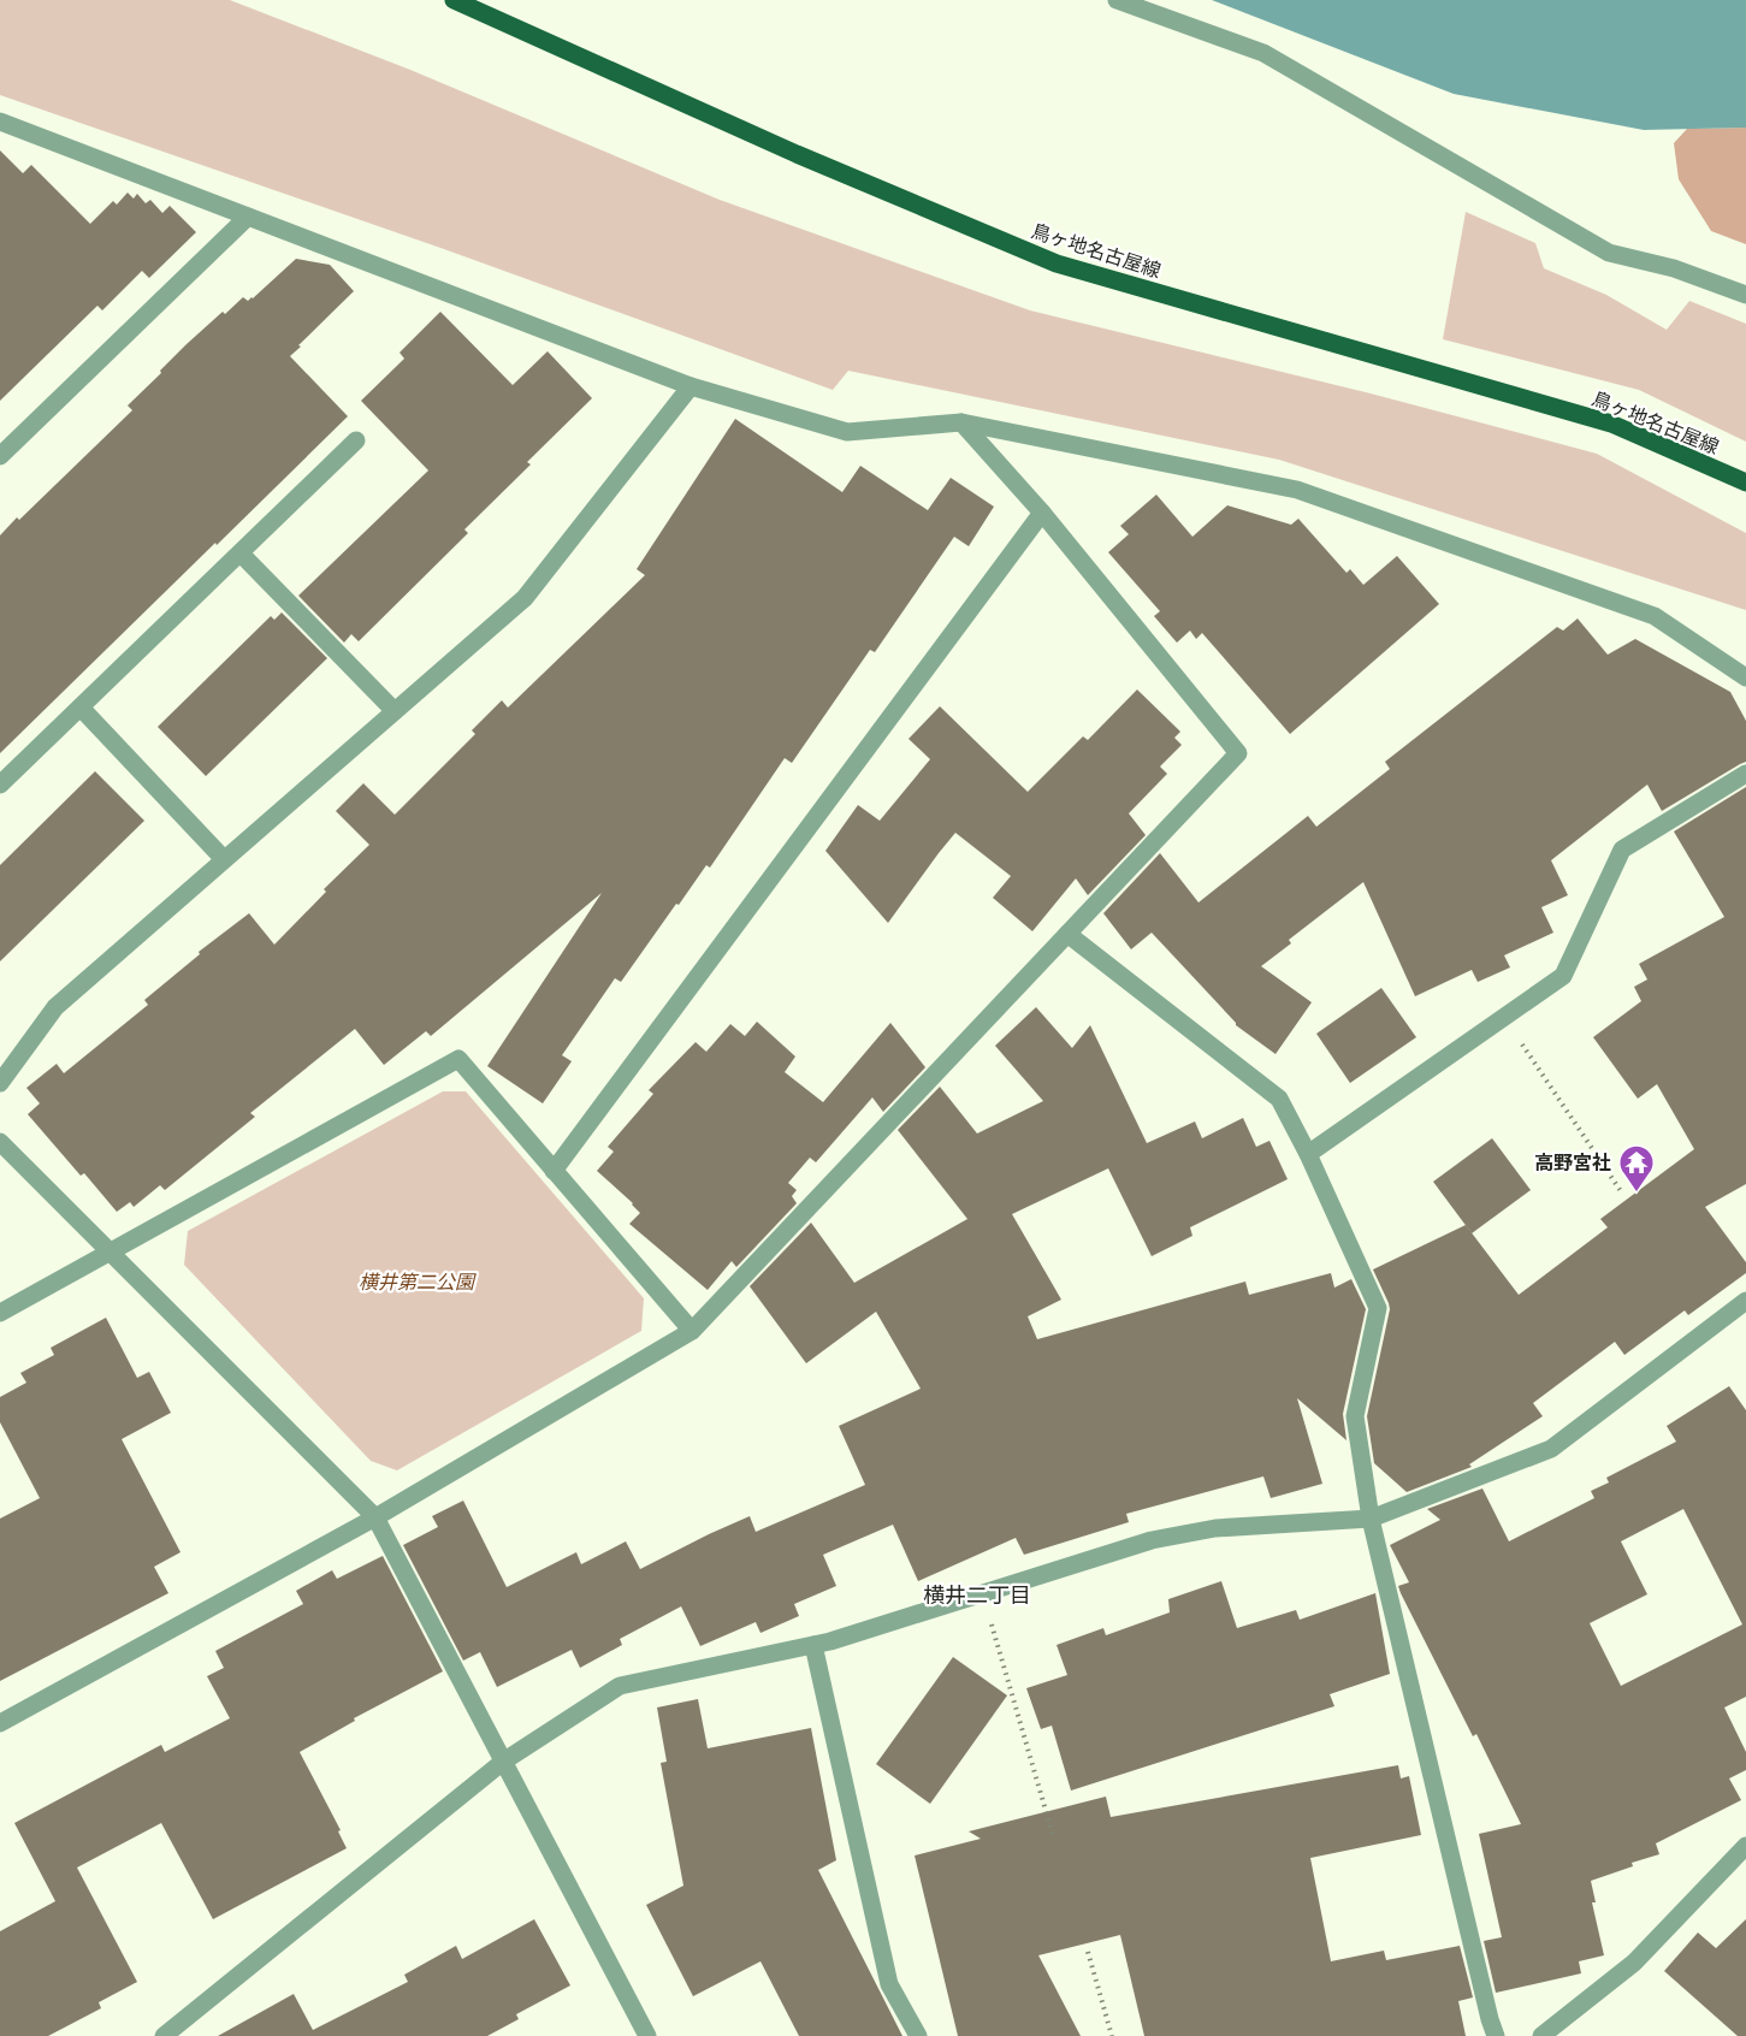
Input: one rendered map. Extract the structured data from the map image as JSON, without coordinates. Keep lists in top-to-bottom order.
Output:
{
  "streets": {
    "main road": ["鳥ヶ地名古屋線"]
  },
  "districts": ["横井二丁目"],
  "parks": ["横井第二公園"],
  "places": {
    "temple": ["高野宮社"]
  }
}
